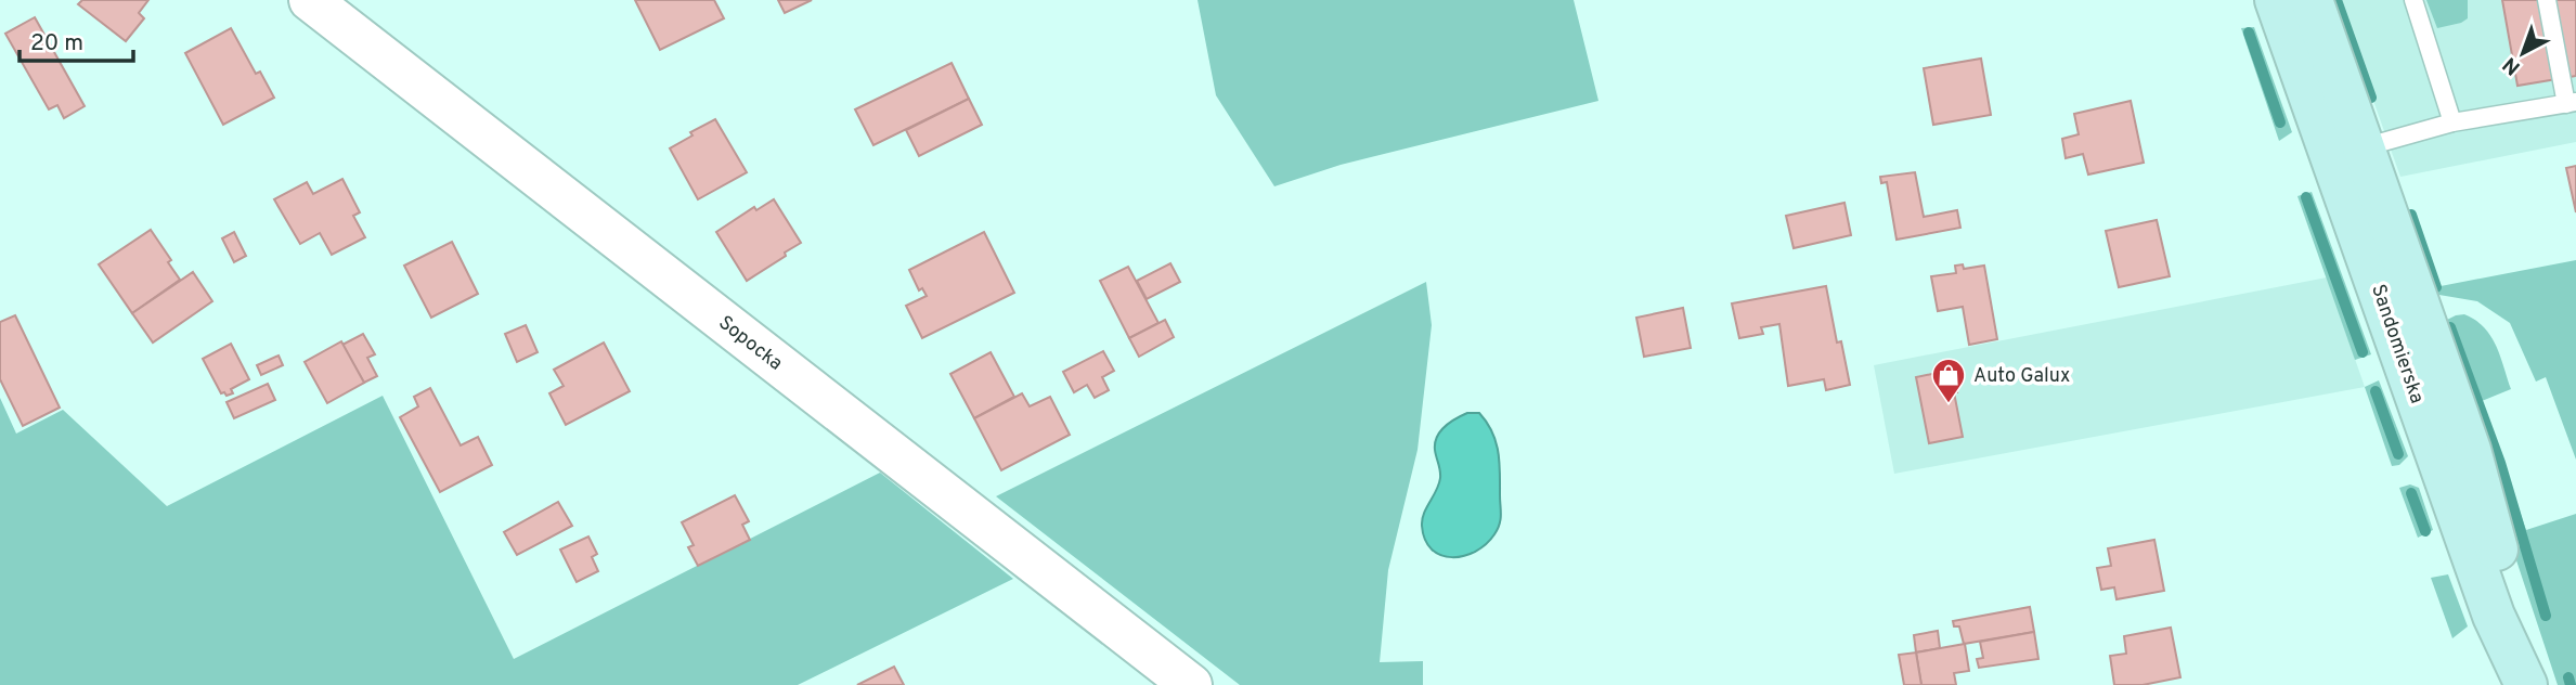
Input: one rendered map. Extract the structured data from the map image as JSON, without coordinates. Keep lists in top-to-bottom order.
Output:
{
  "streets": {
    "main road": ["Sandomierska"],
    "street": ["Sopocka"]
  },
  "places": {
    "shop": ["Auto Galux"]
  },
  "scale_bar": "20 m",
  "north": "bottom left"
}
